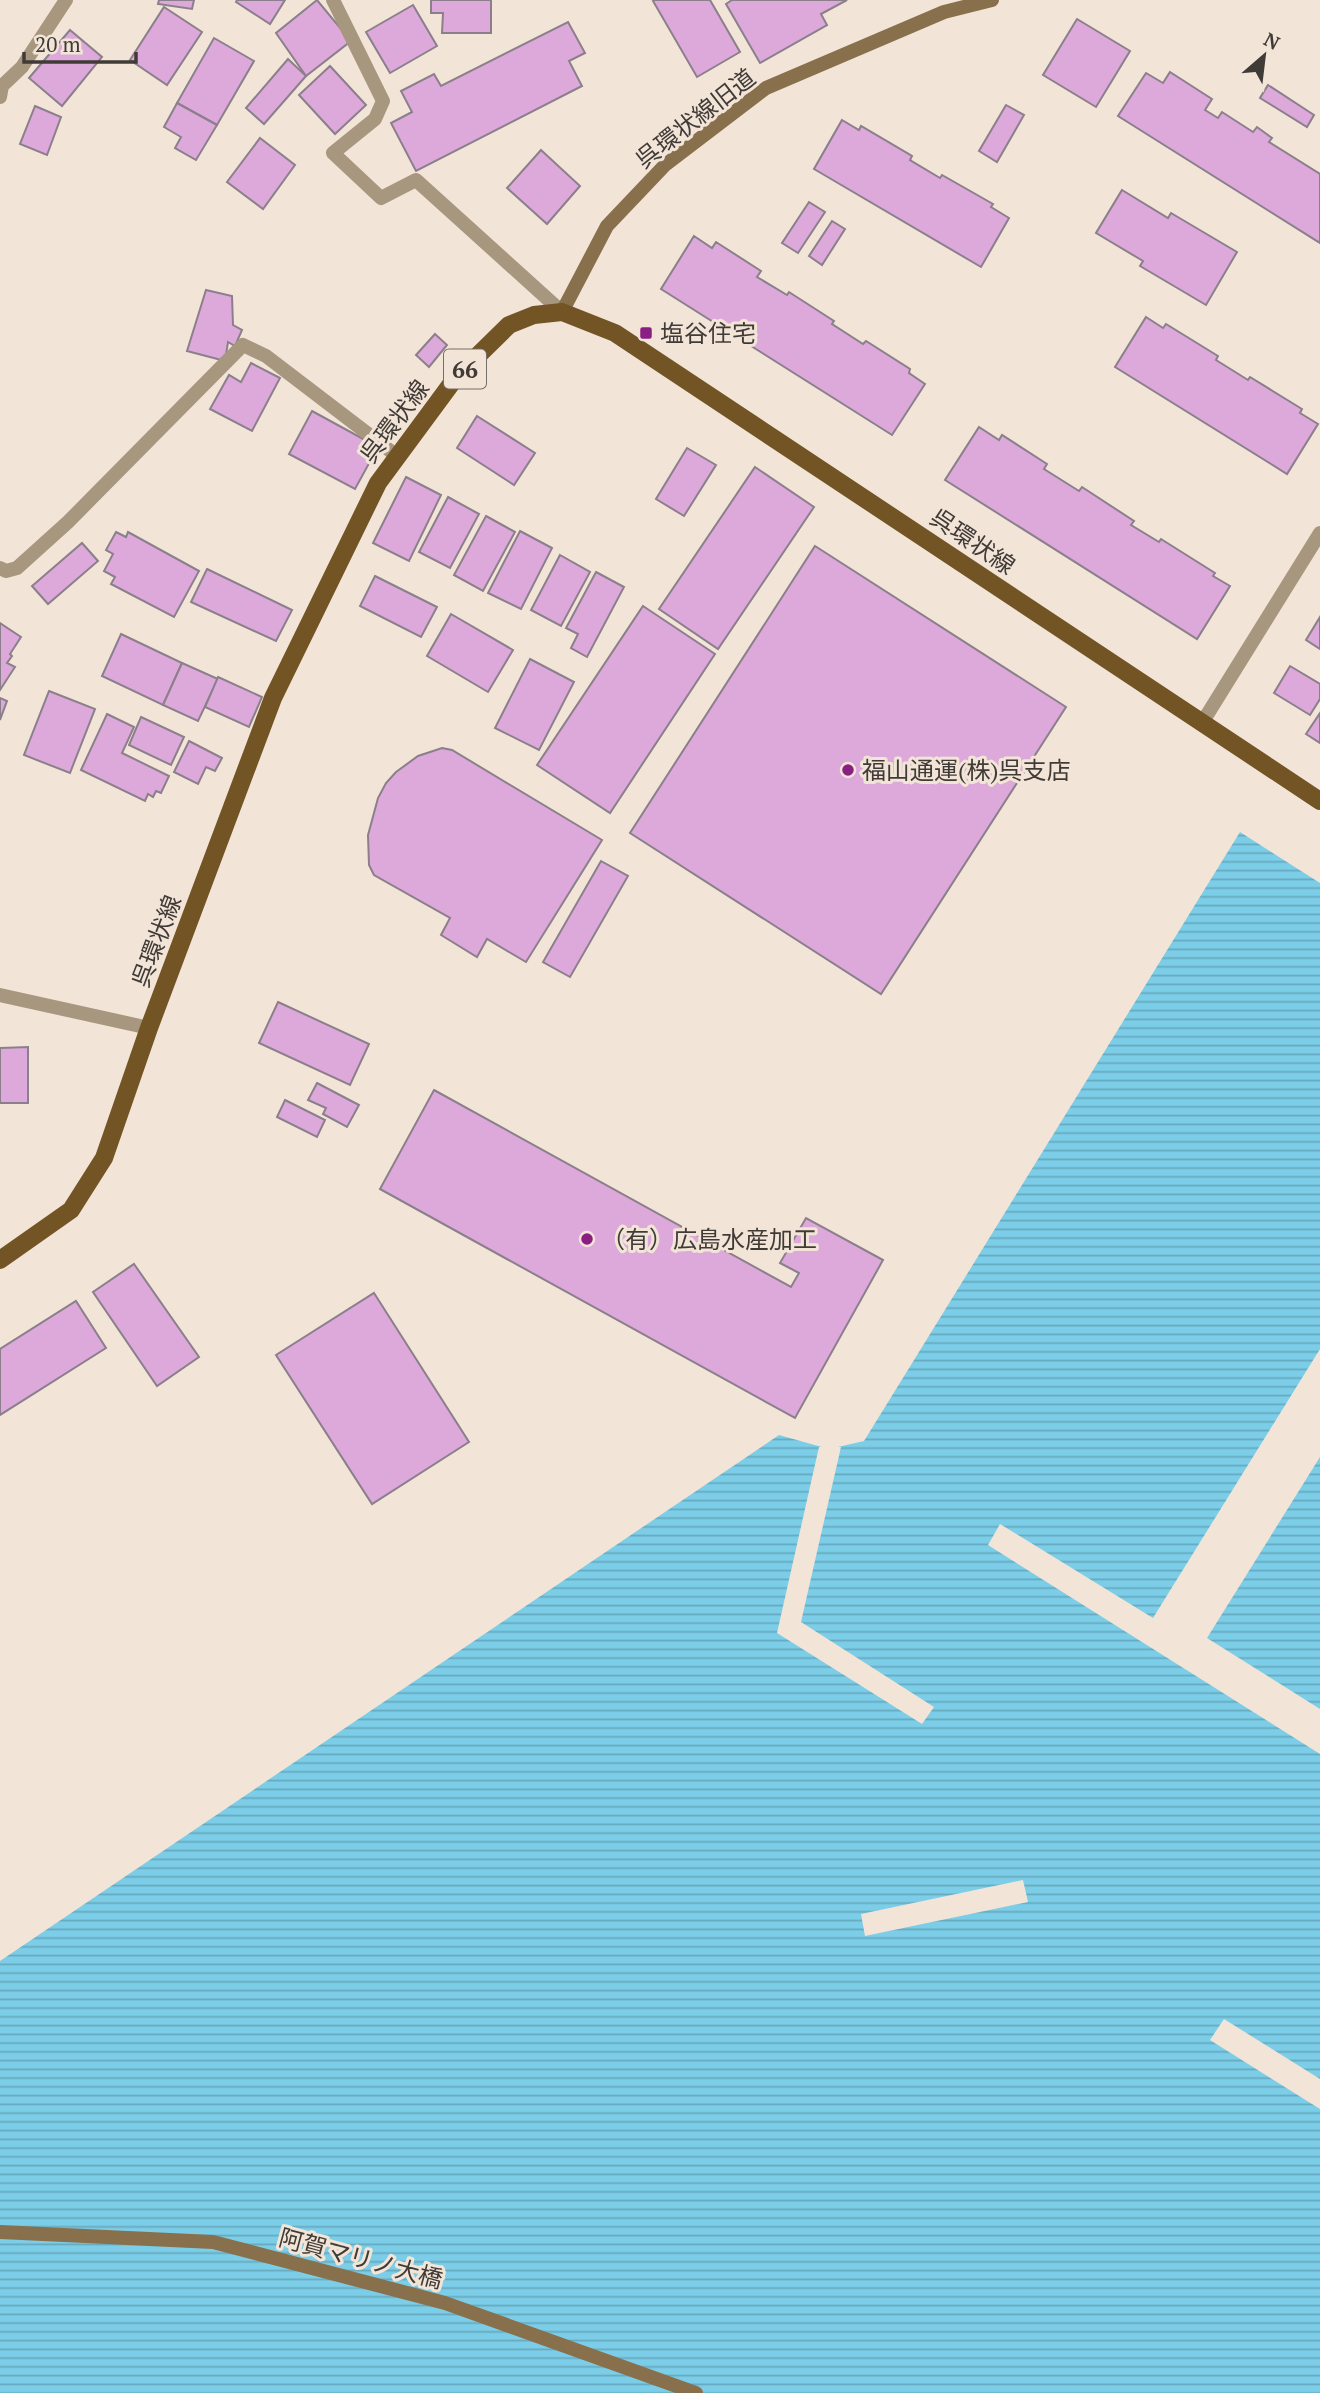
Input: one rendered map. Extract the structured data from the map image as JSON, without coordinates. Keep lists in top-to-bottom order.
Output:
{
  "streets": {
    "main road": ["66", "呉環状線"],
    "street": ["呉環状線旧道", "阿賀マリノ大橋"]
  },
  "crossings": [
    ["呉環状線旧道", "呉環状線"]
  ],
  "places": {
    "transit": ["塩谷住宅"],
    "other": ["福山通運(株)呉支店", "（有）広島水産加工"]
  },
  "scale_bar": "20 m",
  "north": "top right"
}
